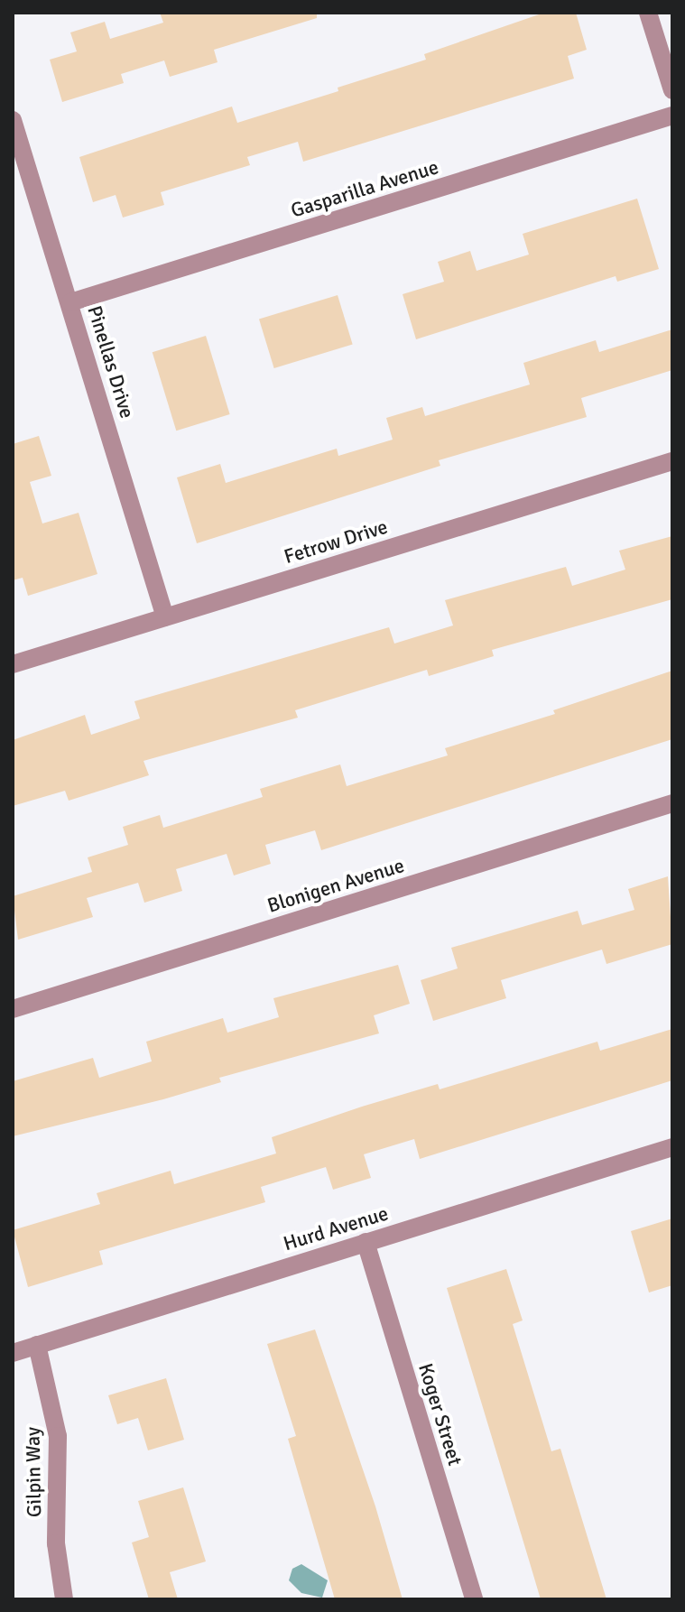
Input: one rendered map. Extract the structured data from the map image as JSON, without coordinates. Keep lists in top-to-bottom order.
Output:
{
  "streets": {
    "street": [
      "Gasparilla Avenue",
      "Pinellas Drive",
      "Fetrow Drive",
      "Blonigen Avenue",
      "Hurd Avenue",
      "Koger Street",
      "Gilpin Way"
    ]
  },
  "crossings": [
    ["Gasparilla Avenue", "Pinellas Drive"],
    ["Pinellas Drive", "Fetrow Drive"],
    ["Hurd Avenue", "Koger Street"],
    ["Hurd Avenue", "Gilpin Way"]
  ]
}
